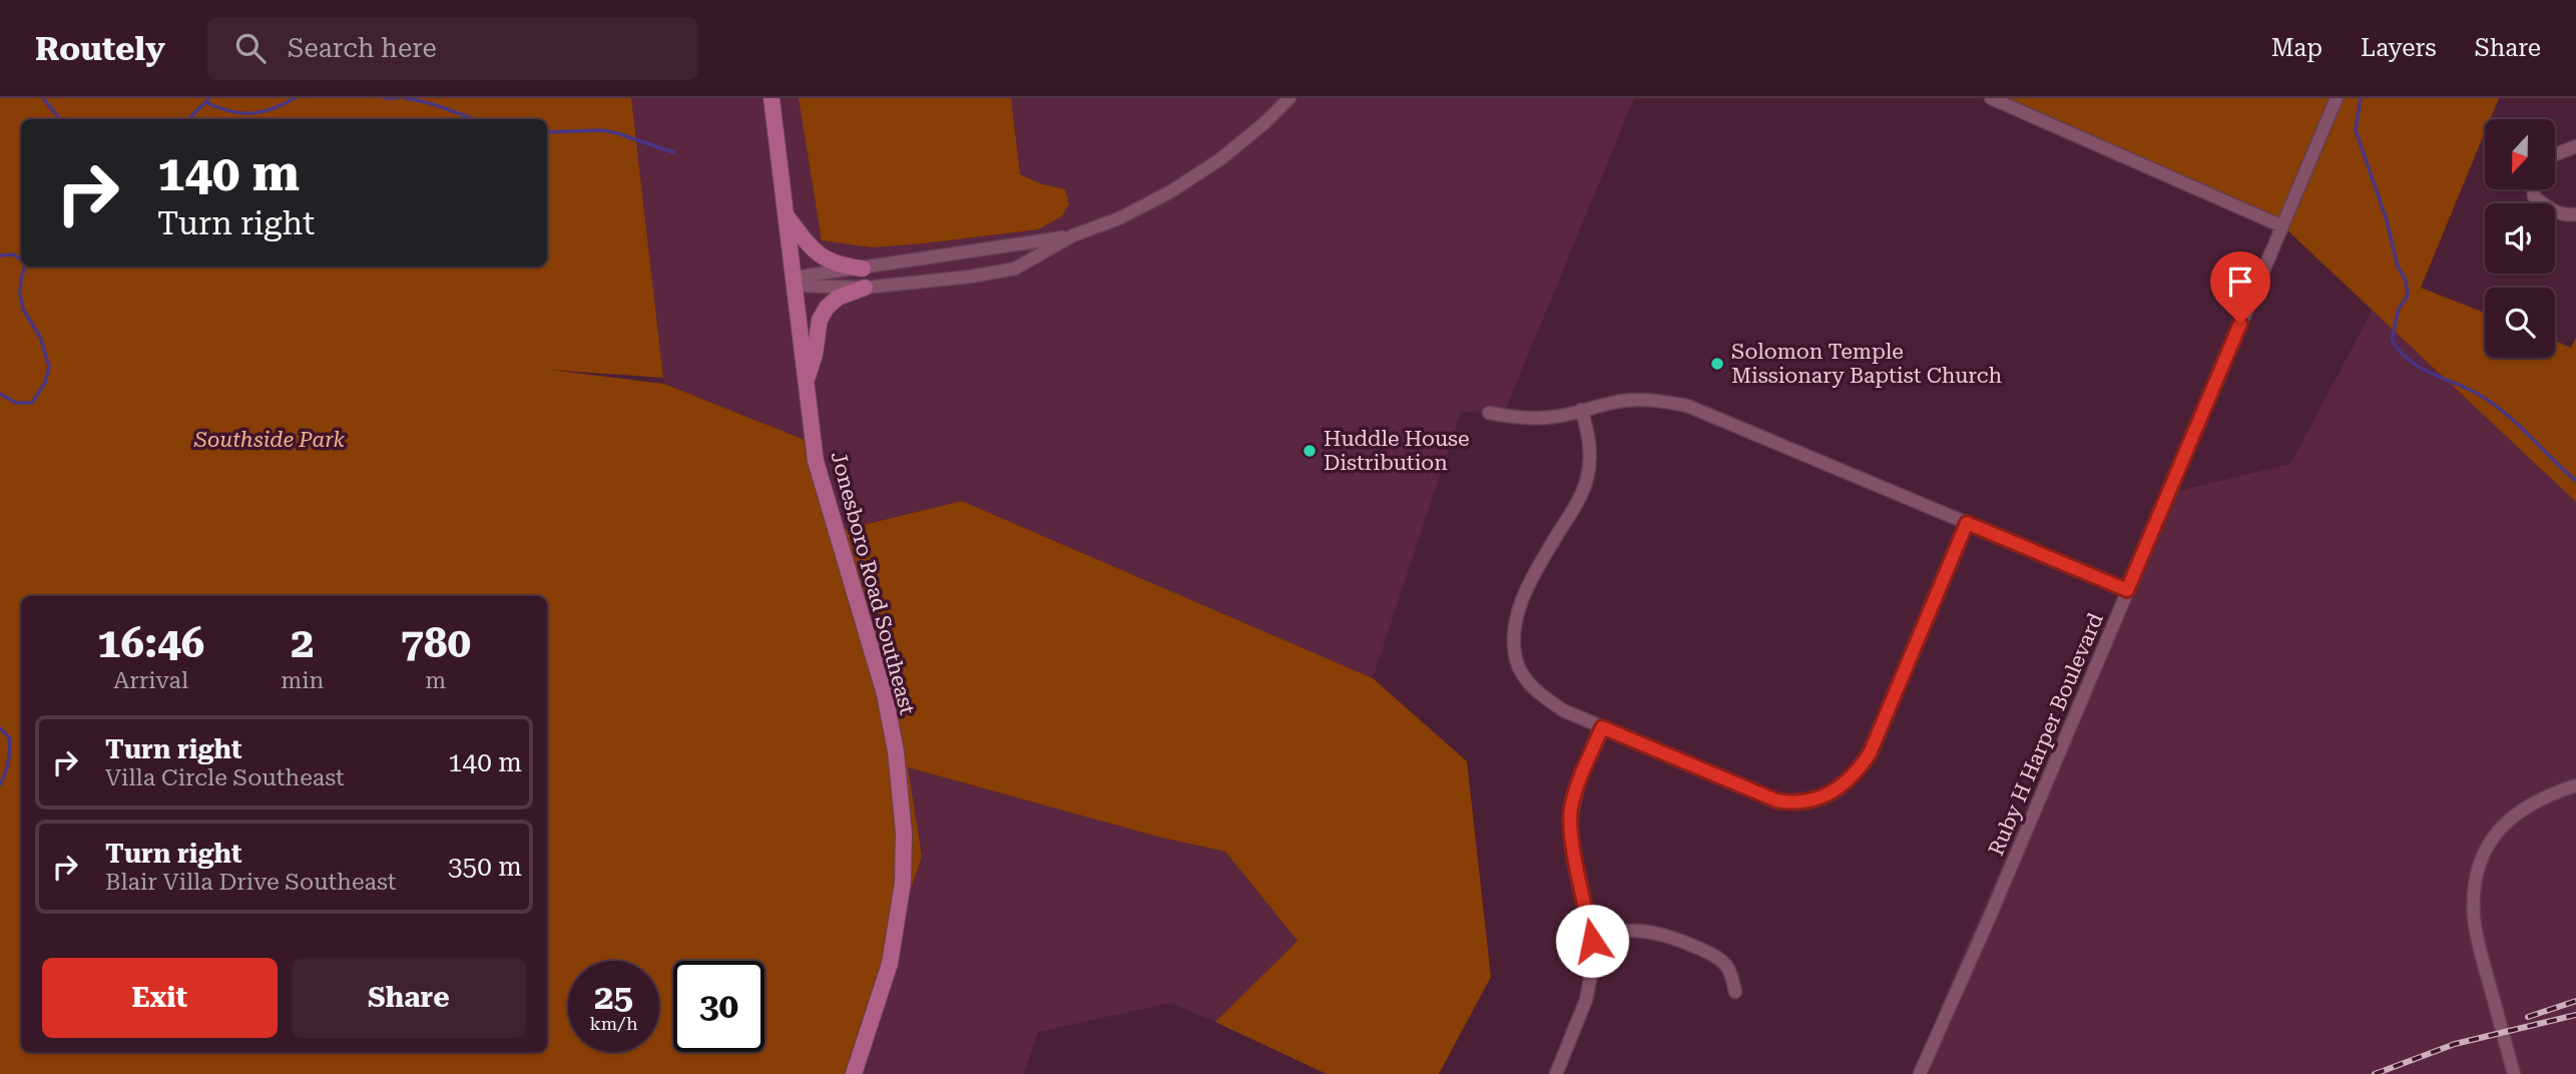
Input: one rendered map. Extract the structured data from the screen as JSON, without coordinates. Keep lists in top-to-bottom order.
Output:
{
  "streets": {
    "main road": ["Jonesboro Road Southeast"],
    "street": ["Ruby H Harper Boulevard"]
  },
  "parks": ["Southside Park"],
  "places": ["Solomon Temple Missionary Baptist Church", "Huddle House Distribution"],
  "north": "bottom",
  "page": {
    "header": "Routely",
    "search": "Search here",
    "nav": ["Map", "Layers", "Share"],
    "turn": ["140 m", "Turn right"],
    "eta": [
      "16:46",
      "Arrival",
      "2",
      "min",
      "780",
      "m"
    ],
    "list": [
      {
        "name": "Turn right",
        "note": "Villa Circle Southeast",
        "value": "140 m"
      },
      {
        "name": "Turn right",
        "note": "Blair Villa Drive Southeast",
        "value": "350 m"
      }
    ],
    "buttons": ["Exit", "Share"],
    "speed": "25 km/h",
    "limit": "30"
  }
}
